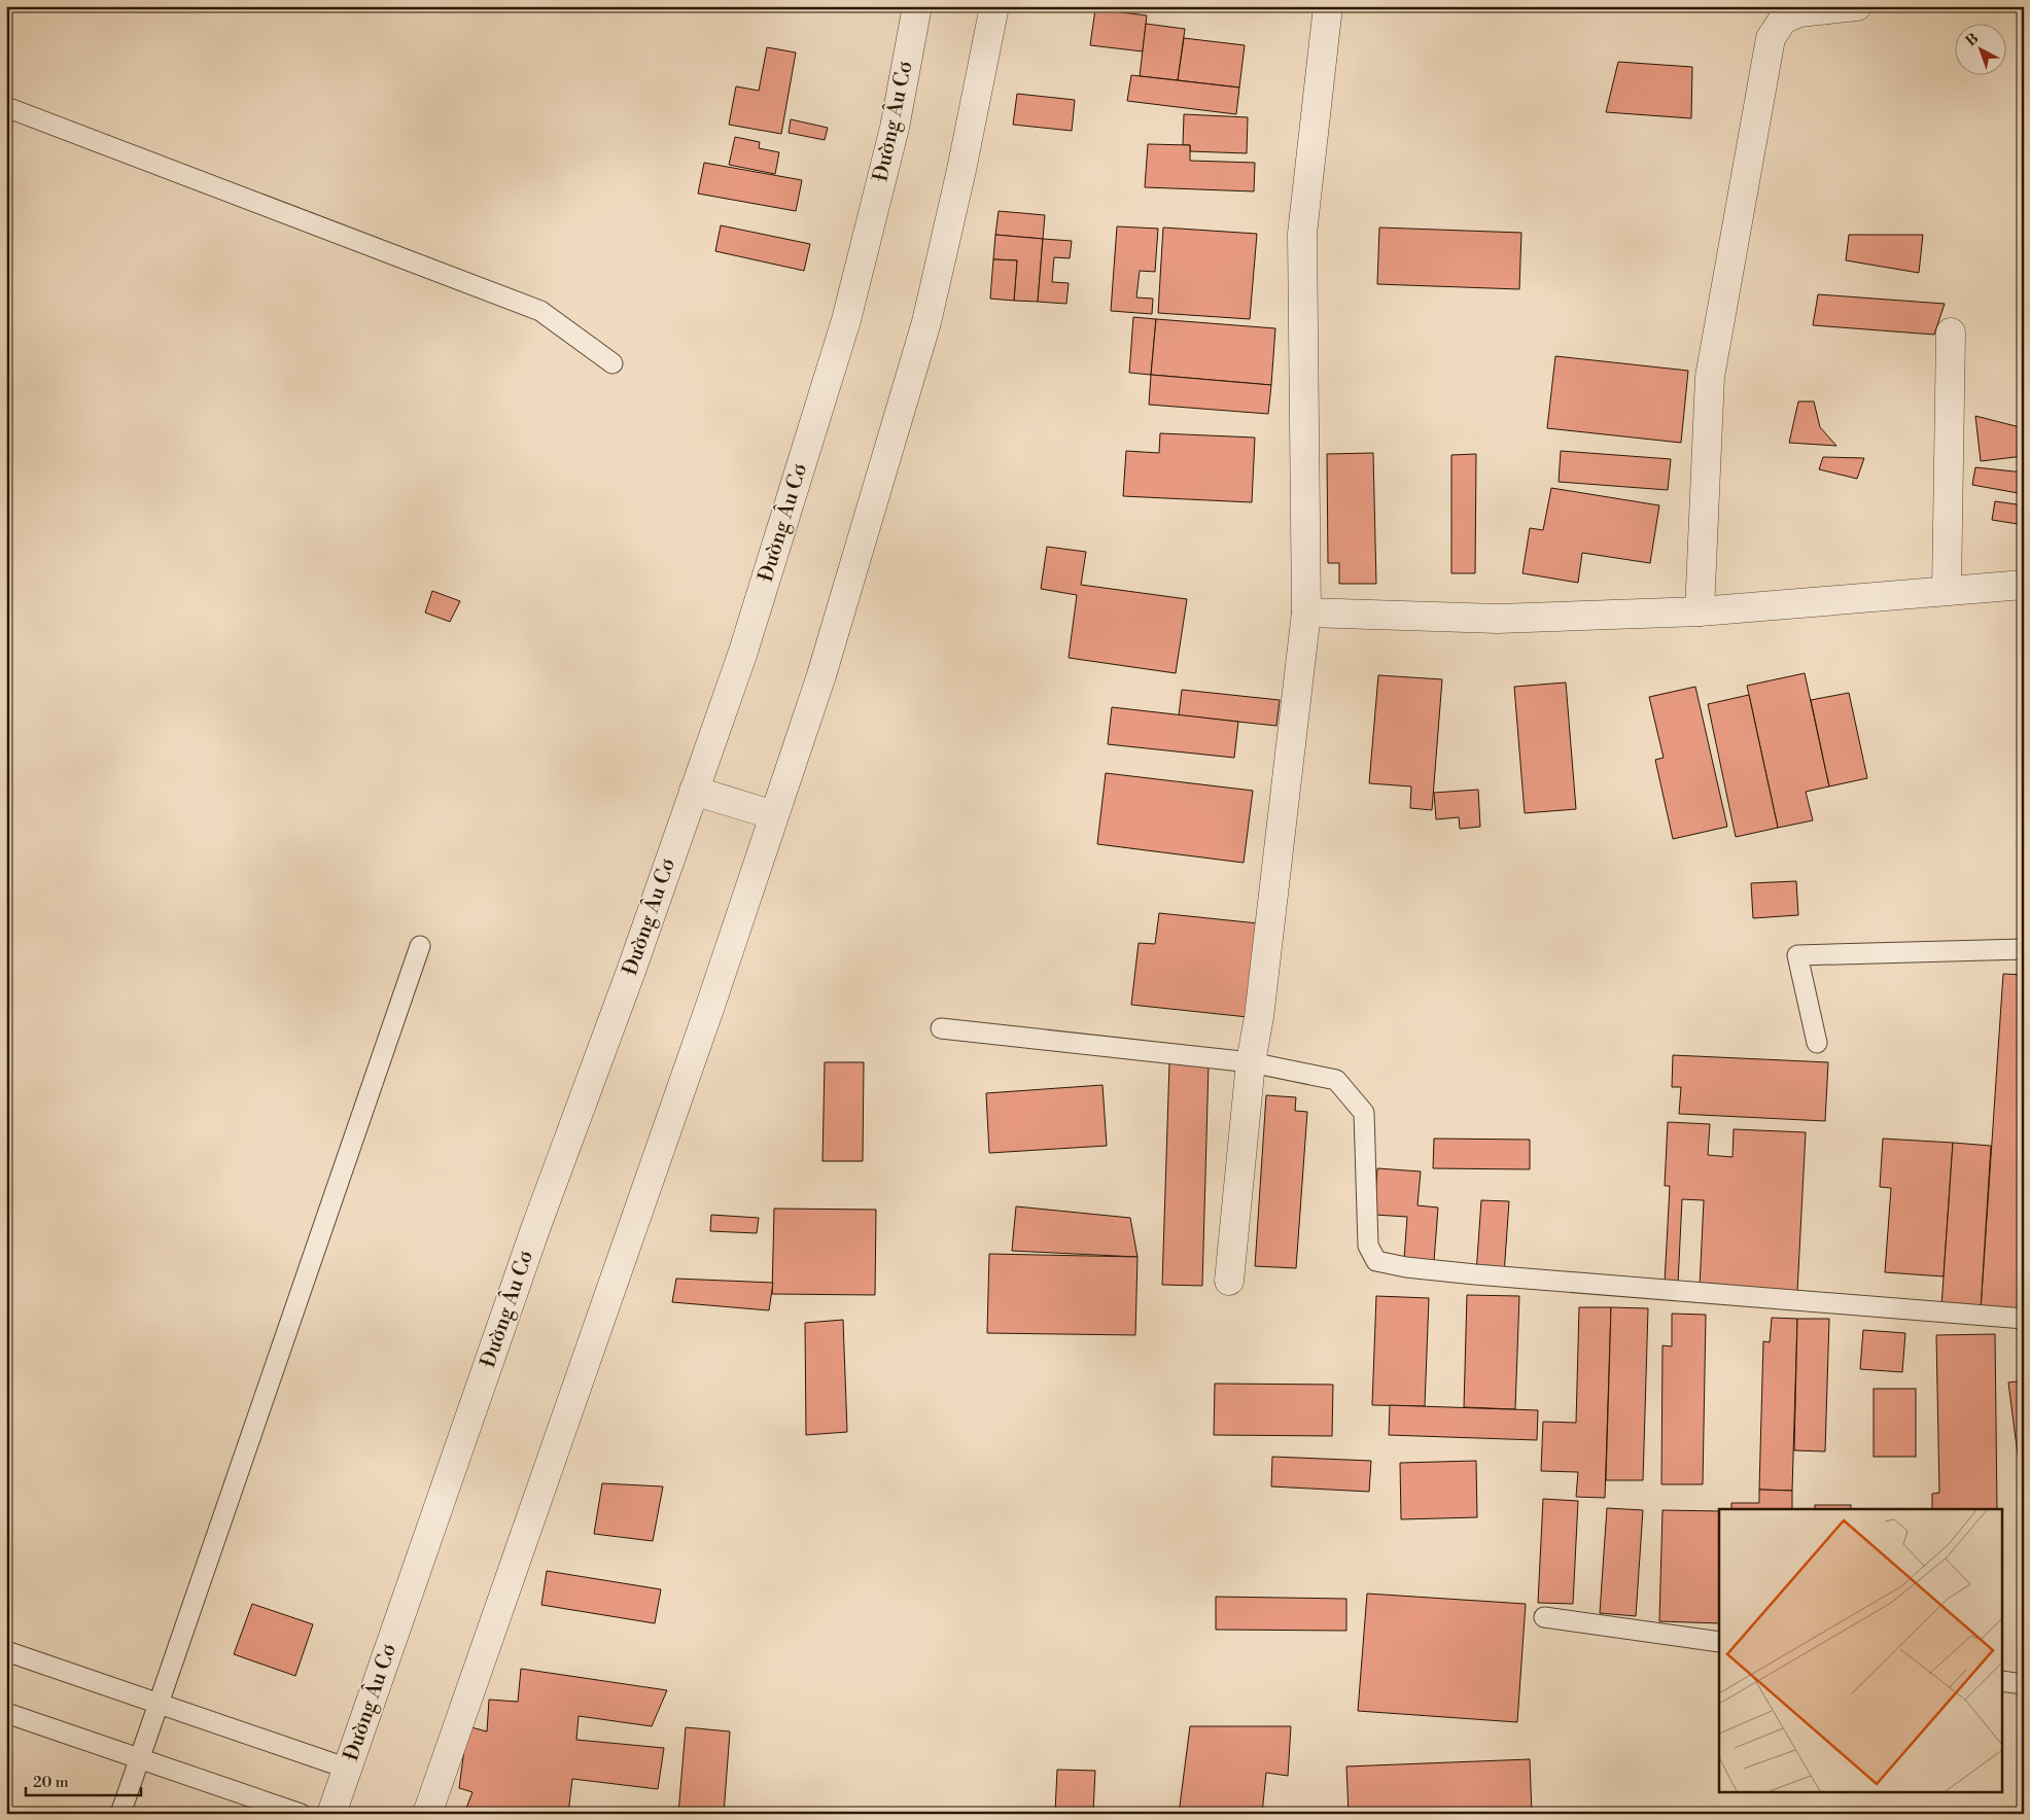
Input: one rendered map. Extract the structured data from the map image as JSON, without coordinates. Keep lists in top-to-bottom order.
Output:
{
  "streets": {
    "street": ["Đường Âu Cơ"]
  },
  "scale_bar": "20 m",
  "north": "top left"
}
